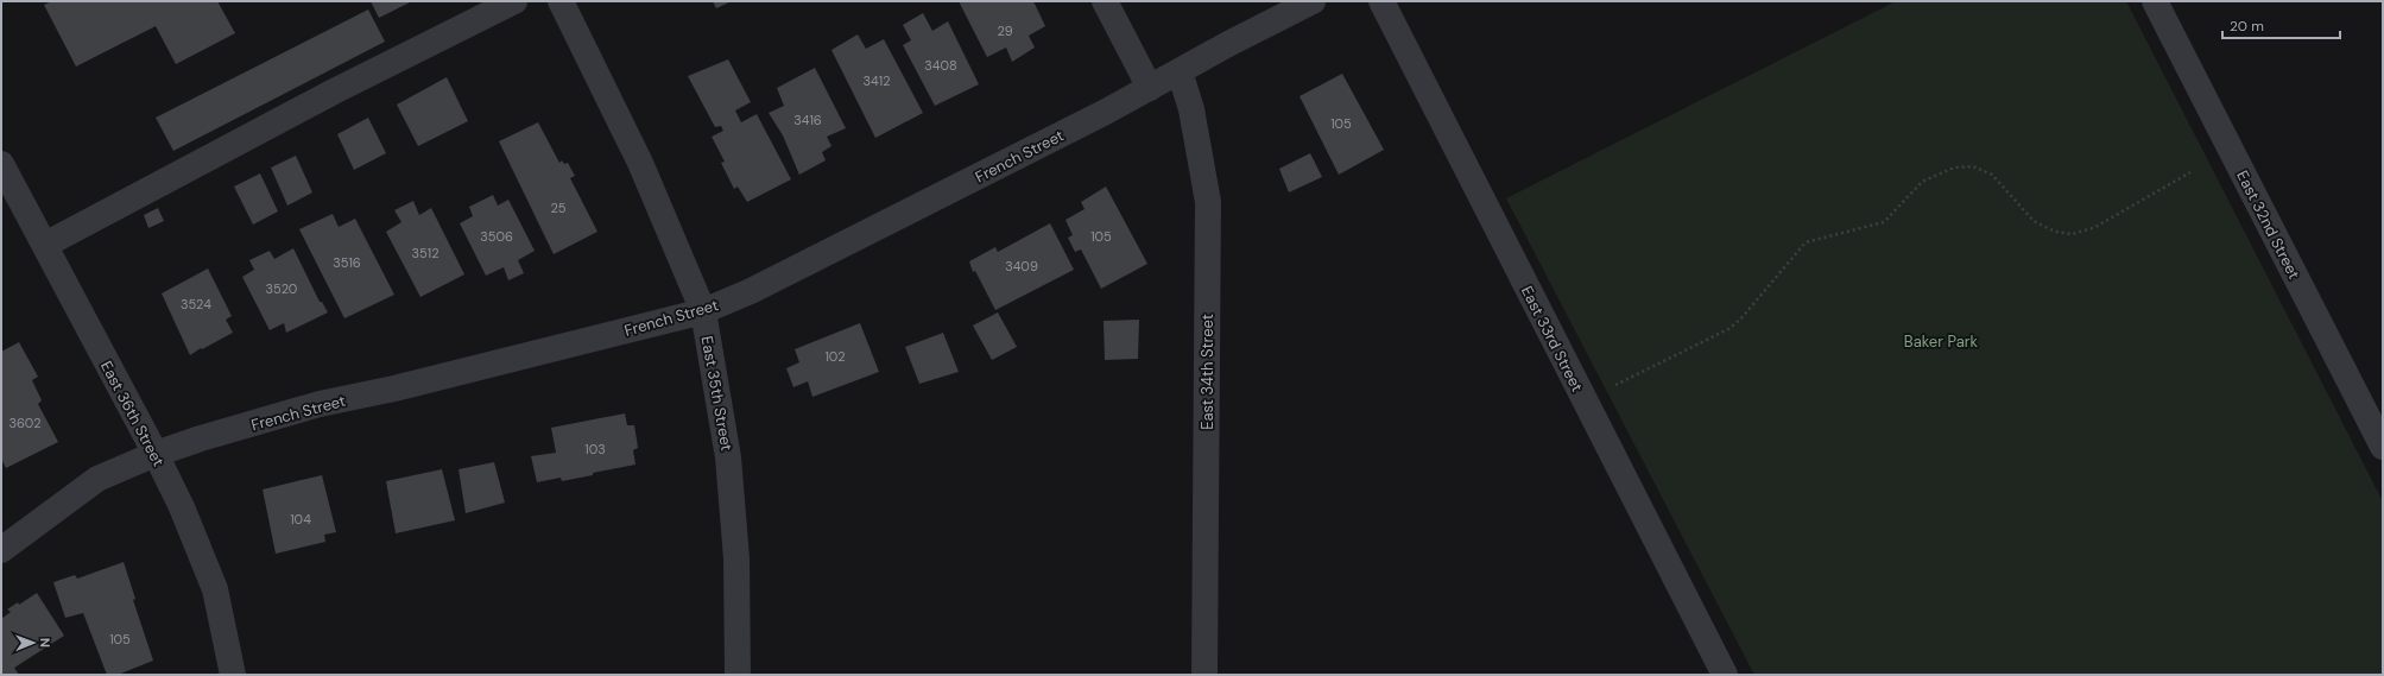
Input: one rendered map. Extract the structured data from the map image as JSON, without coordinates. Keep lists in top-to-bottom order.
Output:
{
  "streets": {
    "street": [
      "French Street",
      "East 32nd Street",
      "East 33rd Street",
      "East 34th Street",
      "East 35th Street",
      "East 36th Street"
    ]
  },
  "crossings": [
    ["French Street", "East 34th Street"],
    ["French Street", "East 35th Street"],
    ["French Street", "East 36th Street"]
  ],
  "parks": ["Baker Park"],
  "house_numbers": [
    "29",
    "3408",
    "3412",
    "3416",
    "105",
    "25",
    "3506",
    "105",
    "3512",
    "3516",
    "3409",
    "3520",
    "3524",
    "102",
    "3602",
    "103",
    "104",
    "105"
  ],
  "scale_bar": "20 m",
  "north": "right"
}
